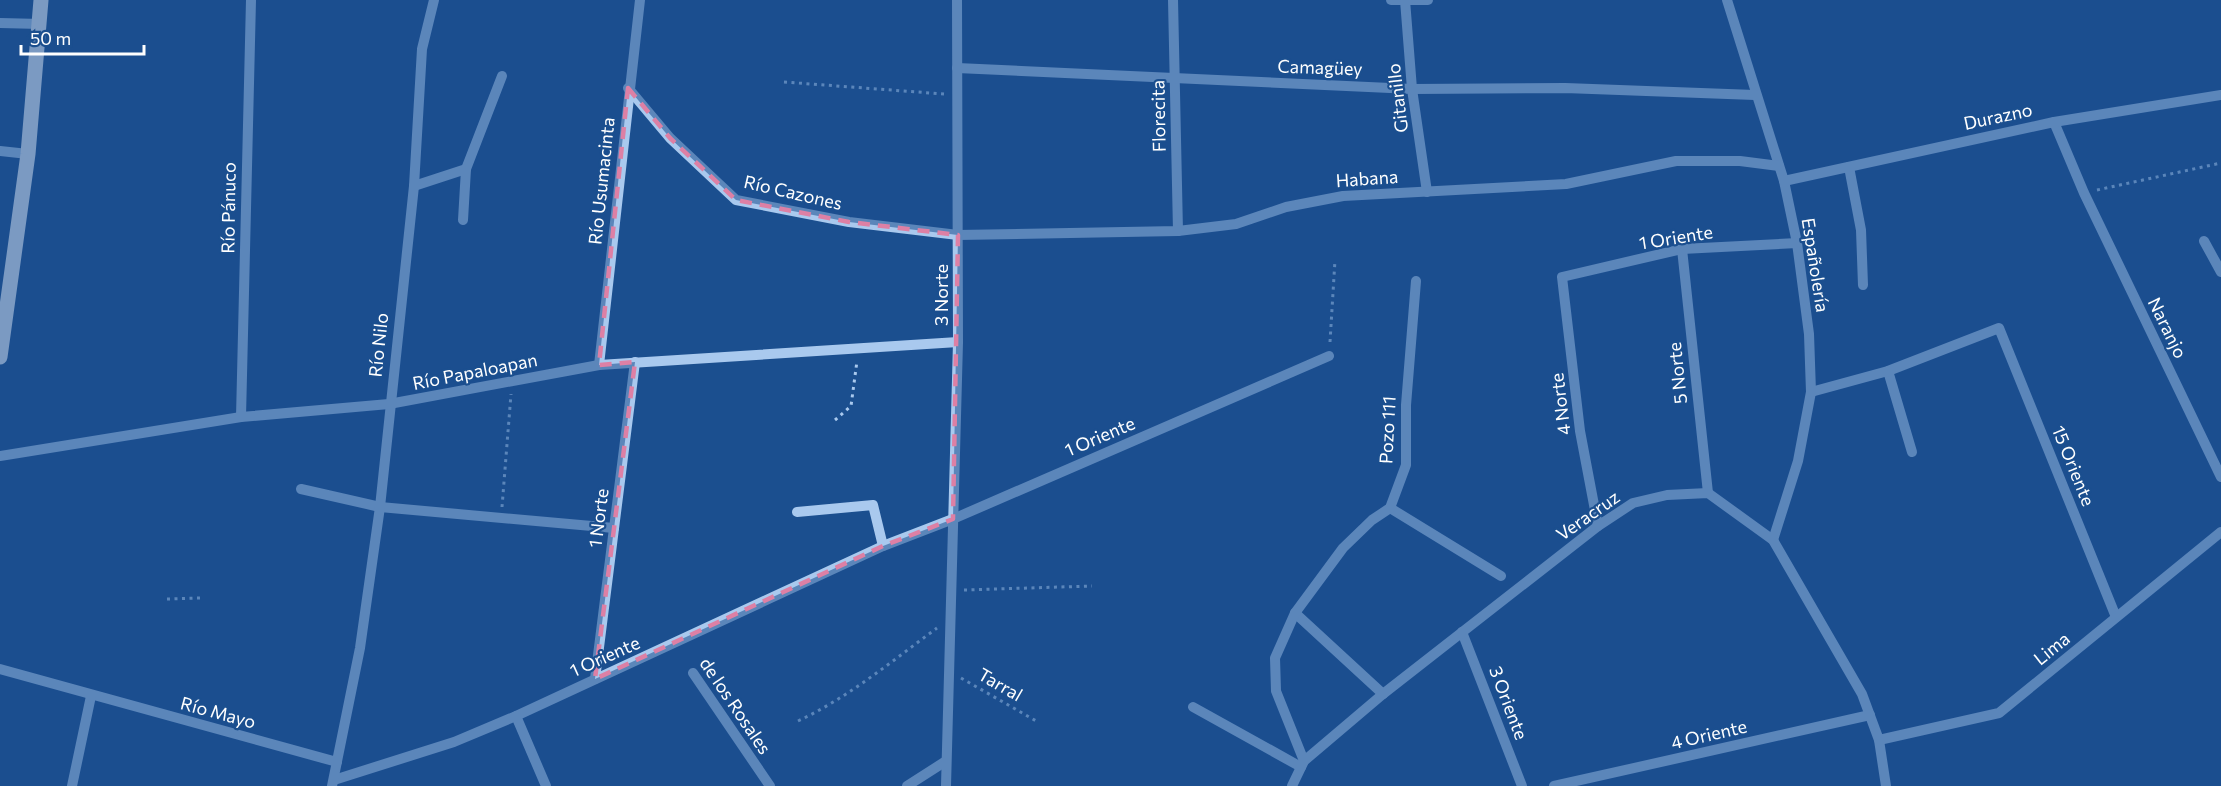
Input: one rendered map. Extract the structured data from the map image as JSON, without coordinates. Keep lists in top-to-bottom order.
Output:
{
  "streets": {
    "street": [
      "Camagüey",
      "Gitanillo",
      "Florecita",
      "Durazno",
      "Habana",
      "Río Usumacinta",
      "Río Cazones",
      "Río Pánuco",
      "1 Oriente",
      "Españolería",
      "3 Norte",
      "Naranjo",
      "Río Nilo",
      "Río Papaloapan",
      "5 Norte",
      "4 Norte",
      "Pozo 111",
      "15 Oriente",
      "Veracruz",
      "1 Norte",
      "Lima",
      "3 Oriente",
      "de los Rosales",
      "Río Mayo",
      "4 Oriente"
    ],
    "path": ["Tarral"]
  },
  "crossings": [
    ["Camagüey", "Gitanillo"],
    ["Camagüey", "Florecita"],
    ["Camagüey", "Españolería"],
    ["Camagüey", "3 Norte"],
    ["Gitanillo", "Habana"],
    ["Florecita", "Habana"],
    ["Durazno", "Españolería"],
    ["Durazno", "Naranjo"],
    ["Habana", "Río Cazones"],
    ["Habana", "Españolería"],
    ["Habana", "3 Norte"],
    ["Río Usumacinta", "Río Cazones"],
    ["Río Usumacinta", "Río Papaloapan"],
    ["Río Cazones", "3 Norte"],
    ["Río Pánuco", "Río Papaloapan"],
    ["1 Oriente", "Españolería"],
    ["1 Oriente", "3 Norte"],
    ["1 Oriente", "Río Nilo"],
    ["1 Oriente", "5 Norte"],
    ["1 Oriente", "4 Norte"],
    ["1 Oriente", "1 Norte"],
    ["3 Norte", "Río Papaloapan"],
    ["3 Norte", "Tarral"],
    ["Río Nilo", "Río Papaloapan"],
    ["Río Nilo", "Río Mayo"],
    ["Río Papaloapan", "1 Norte"],
    ["5 Norte", "Veracruz"],
    ["4 Norte", "Veracruz"],
    ["15 Oriente", "Lima"],
    ["Veracruz", "3 Oriente"]
  ],
  "scale_bar": "50 m"
}
